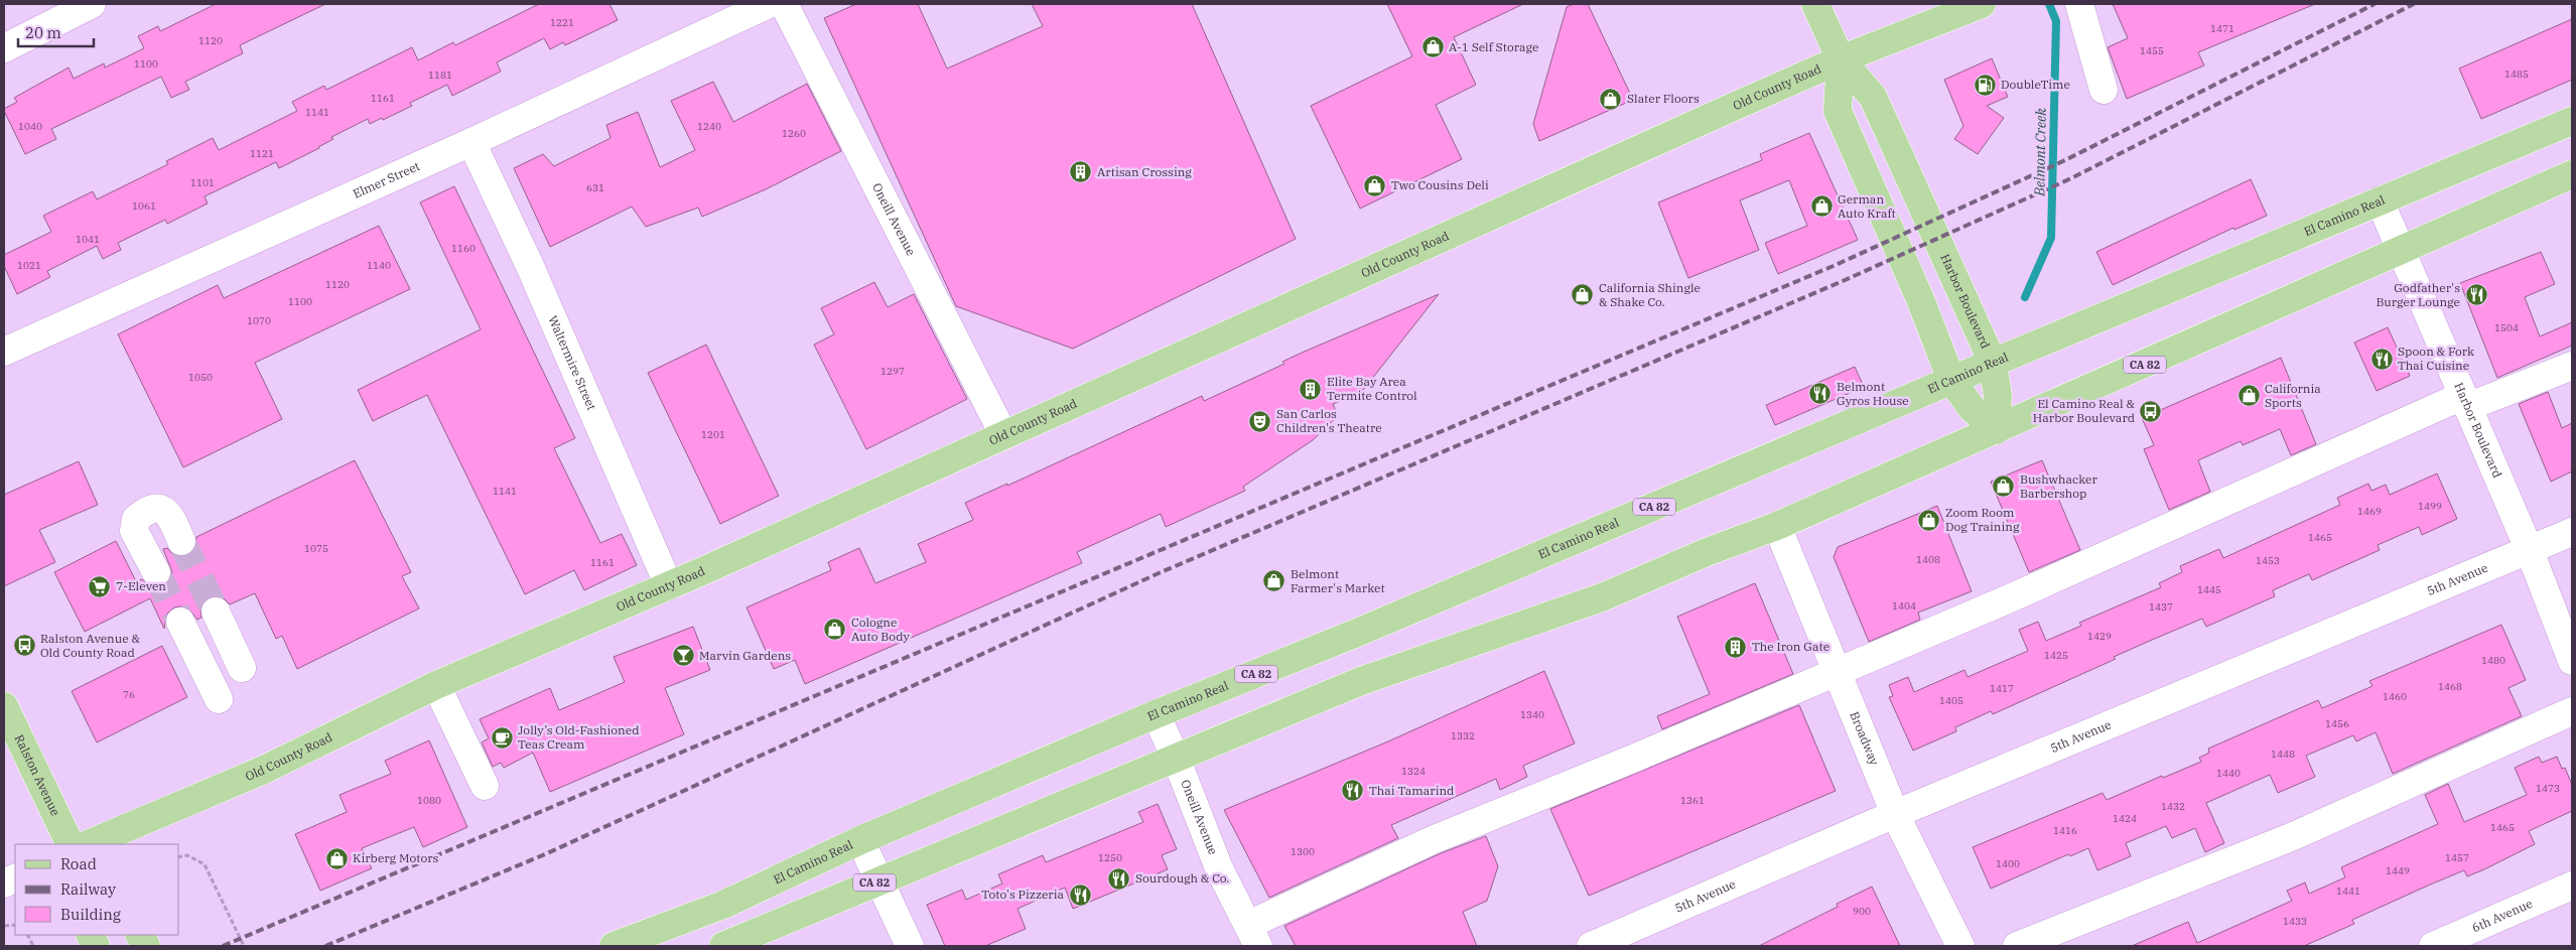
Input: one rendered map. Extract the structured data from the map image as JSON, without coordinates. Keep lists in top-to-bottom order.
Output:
{
  "streets": {
    "main road": [
      "Old County Road",
      "El Camino Real",
      "Harbor Boulevard",
      "CA 82",
      "Ralston Avenue"
    ],
    "street": [
      "Elmer Street",
      "Oneill Avenue",
      "Waltermire Street",
      "5th Avenue",
      "Broadway",
      "6th Avenue"
    ]
  },
  "crossings": [
    ["Old County Road", "Oneill Avenue"],
    ["Old County Road", "Harbor Boulevard"],
    ["Old County Road", "Waltermire Street"],
    ["Elmer Street", "Waltermire Street"],
    ["El Camino Real", "Oneill Avenue"],
    ["El Camino Real", "Harbor Boulevard"],
    ["Oneill Avenue", "CA 82"],
    ["Harbor Boulevard", "CA 82"],
    ["Harbor Boulevard", "5th Avenue"],
    ["CA 82", "Broadway"],
    ["5th Avenue", "Broadway"]
  ],
  "water": ["Belmont Creek"],
  "places": {
    "shop": [
      "A-1 Self Storage",
      "Slater Floors",
      "Two Cousins Deli",
      "German Auto Kraft",
      "California Shingle & Shake Co.",
      "California Sports",
      "Bushwhacker Barbershop",
      "Zoom Room Dog Training",
      "Belmont Farmer's Market",
      "Cologne Auto Body",
      "Kirberg Motors"
    ],
    "fuel station": ["DoubleTime"],
    "building": ["Artisan Crossing", "Elite Bay Area Termite Control", "The Iron Gate"],
    "restaurant": [
      "Godfather's Burger Lounge",
      "Spoon & Fork Thai Cuisine",
      "Belmont Gyros House",
      "Thai Tamarind",
      "Sourdough & Co.",
      "Toto's Pizzeria"
    ],
    "bus stop": ["El Camino Real & Harbor Boulevard", "Ralston Avenue & Old County Road"],
    "theatre": ["San Carlos Children's Theatre"],
    "supermarket": ["7-Eleven"],
    "bar": ["Marvin Gardens"],
    "cafe": ["Jolly’s Old-Fashioned Teas Cream"]
  },
  "house_numbers": [
    "1221",
    "1471",
    "1120",
    "1455",
    "1100",
    "1485",
    "1181",
    "1161",
    "1141",
    "1040",
    "1240",
    "1260",
    "1121",
    "1101",
    "631",
    "1061",
    "1041",
    "1160",
    "1021",
    "1140",
    "1120",
    "1100",
    "1070",
    "1504",
    "1297",
    "1050",
    "1201",
    "1141",
    "1499",
    "1469",
    "1465",
    "1075",
    "1408",
    "1453",
    "1161",
    "1445",
    "1404",
    "1437",
    "1429",
    "1425",
    "1480",
    "1468",
    "1417",
    "76",
    "1460",
    "1405",
    "1340",
    "1456",
    "1332",
    "1448",
    "1324",
    "1440",
    "1473",
    "1080",
    "1361",
    "1432",
    "1424",
    "1465",
    "1416",
    "1300",
    "1250",
    "1457",
    "1400",
    "1449",
    "1441",
    "900",
    "1433"
  ],
  "legend": ["Road", "Railway", "Building"],
  "scale_bar": "20 m"
}
